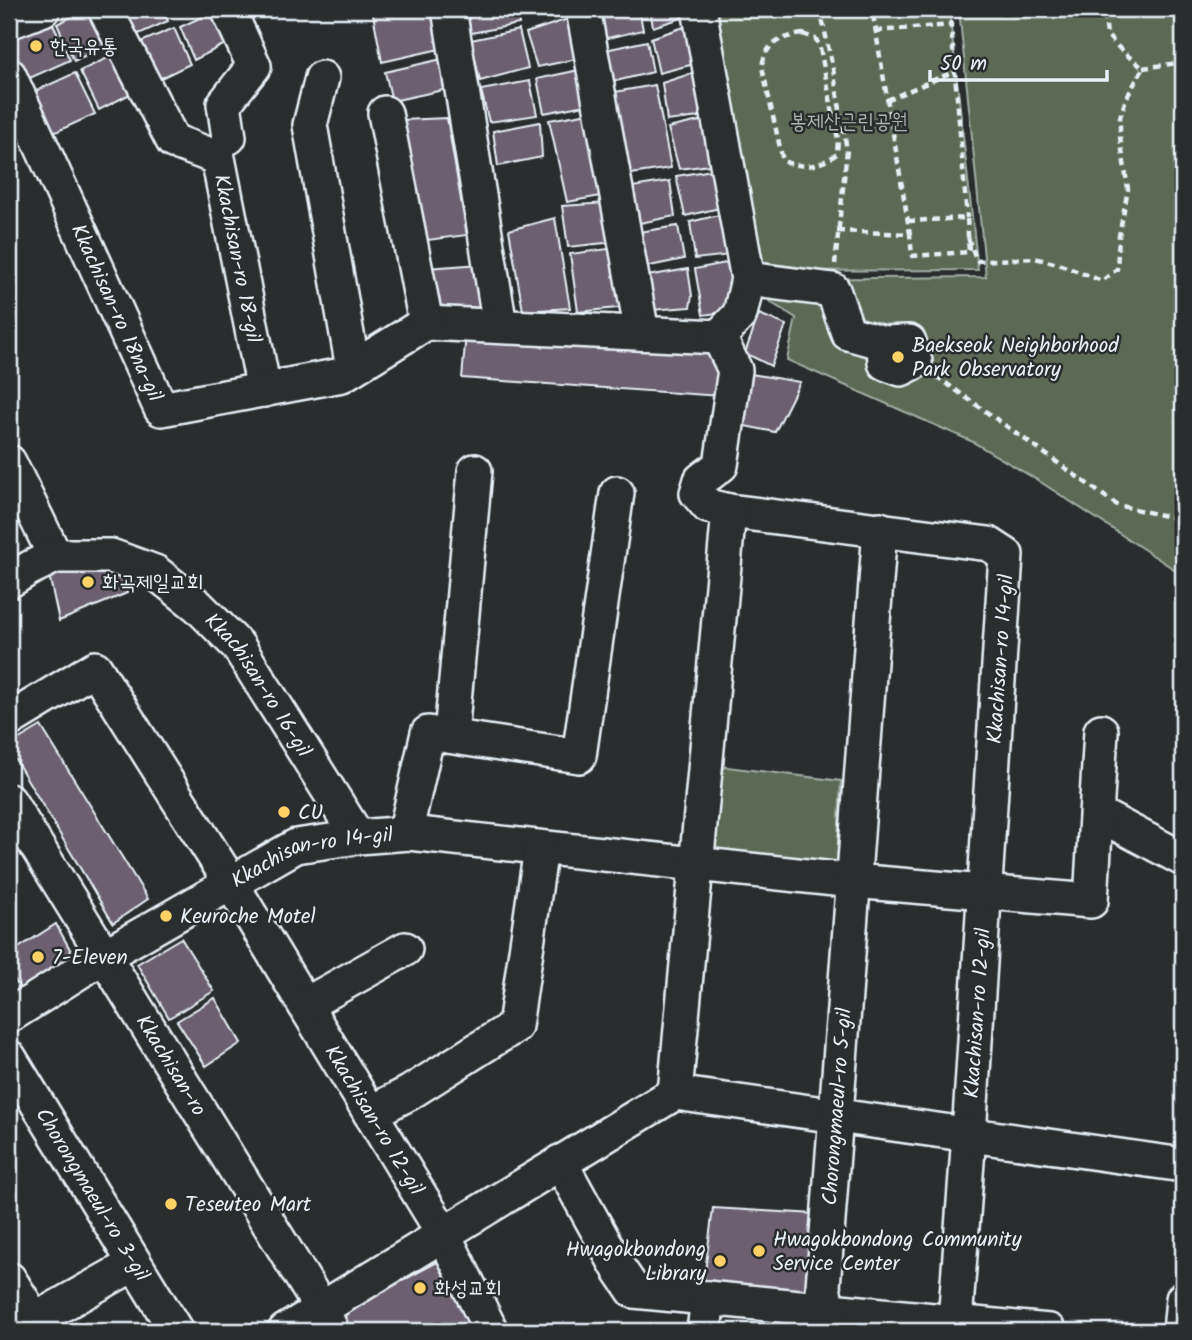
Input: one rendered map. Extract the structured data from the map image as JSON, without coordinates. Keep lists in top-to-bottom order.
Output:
{
  "streets": {
    "street": [
      "Kkachisan-ro 18-gil",
      "Kkachisan-ro 18na-gil",
      "Kkachisan-ro 14-gil",
      "Kkachisan-ro 16-gil",
      "Kkachisan-ro 12-gil",
      "Kkachisan-ro",
      "Chorongmaeul-ro 5-gil",
      "Chorongmaeul-ro 3-gil"
    ]
  },
  "crossings": [
    ["Kkachisan-ro 18-gil", "Kkachisan-ro 18na-gil"],
    ["Kkachisan-ro 14-gil", "Kkachisan-ro 16-gil"],
    ["Kkachisan-ro 14-gil", "Kkachisan-ro 12-gil"],
    ["Kkachisan-ro 14-gil", "Kkachisan-ro"],
    ["Kkachisan-ro 14-gil", "Chorongmaeul-ro 5-gil"]
  ],
  "parks": ["봉제산근린공원"],
  "places": [
    "한국유통",
    "Baekseok Neighborhood Park Observatory",
    "화곡제일교회",
    "CU",
    "Keuroche Motel",
    "7-Eleven",
    "Teseuteo Mart",
    "Hwagokbondong Community Service Center",
    "Hwagokbondong Library",
    "화성교회"
  ],
  "scale_bar": "50 m"
}
